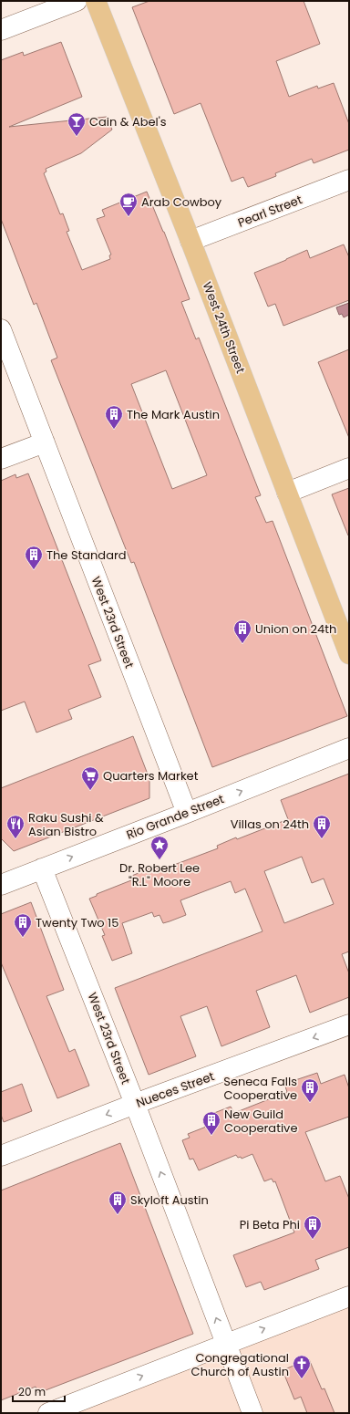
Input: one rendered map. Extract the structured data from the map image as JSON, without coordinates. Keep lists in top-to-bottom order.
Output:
{
  "streets": {
    "main road": ["West 24th Street"],
    "street": [
      "Pearl Street",
      "West 23rd Street",
      "Rio Grande Street",
      "Nueces Street"
    ]
  },
  "crossings": [
    ["Pearl Street", "West 24th Street"],
    ["West 23rd Street", "Rio Grande Street"],
    ["West 23rd Street", "Nueces Street"]
  ],
  "one_way": ["Rio Grande Street", "Nueces Street"],
  "places": {
    "bar": ["Cain & Abel's"],
    "cafe": ["Arab Cowboy"],
    "building": [
      "The Mark Austin",
      "The Standard",
      "Union on 24th",
      "Villas on 24th",
      "Twenty Two 15",
      "Seneca Falls Cooperative",
      "New Guild Cooperative",
      "Skyloft Austin",
      "Pi Beta Phi"
    ],
    "supermarket": ["Quarters Market"],
    "restaurant": ["Raku Sushi & Asian Bistro"],
    "place": ["Dr. Robert Lee \"R.L\" Moore"],
    "church": ["Congregational Church of Austin"]
  },
  "scale_bar": "20 m"
}
